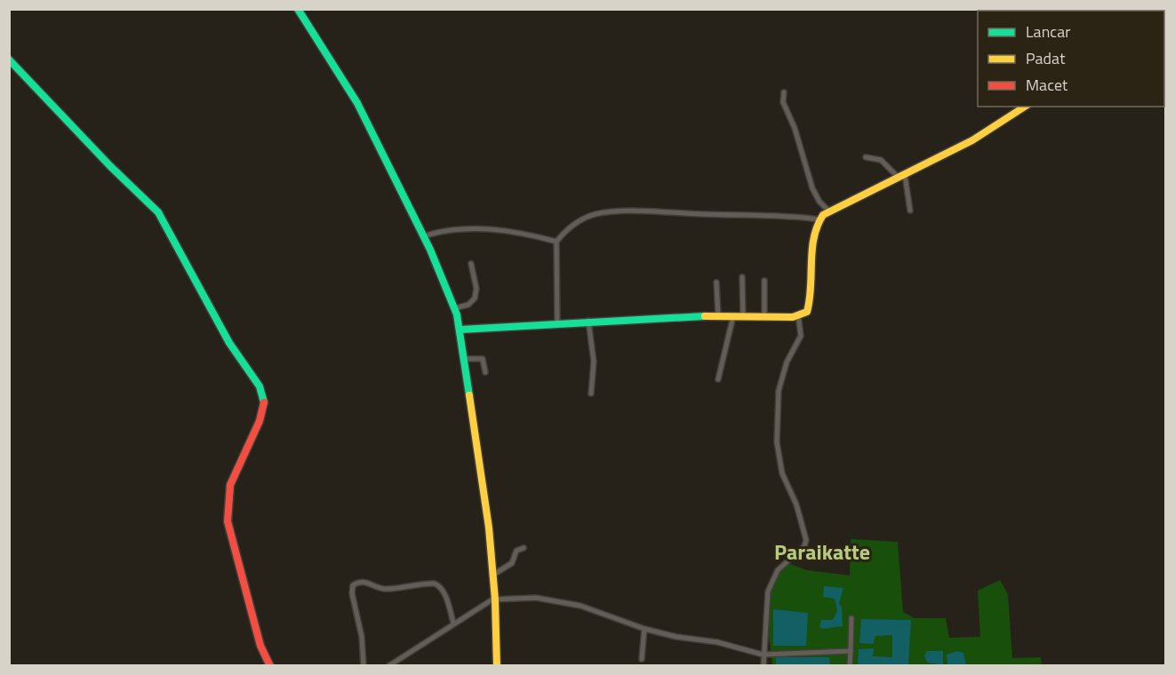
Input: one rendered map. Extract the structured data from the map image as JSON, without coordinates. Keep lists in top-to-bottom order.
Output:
{
  "districts": ["Paraikatte"],
  "legend": ["Lancar", "Padat", "Macet"]
}
